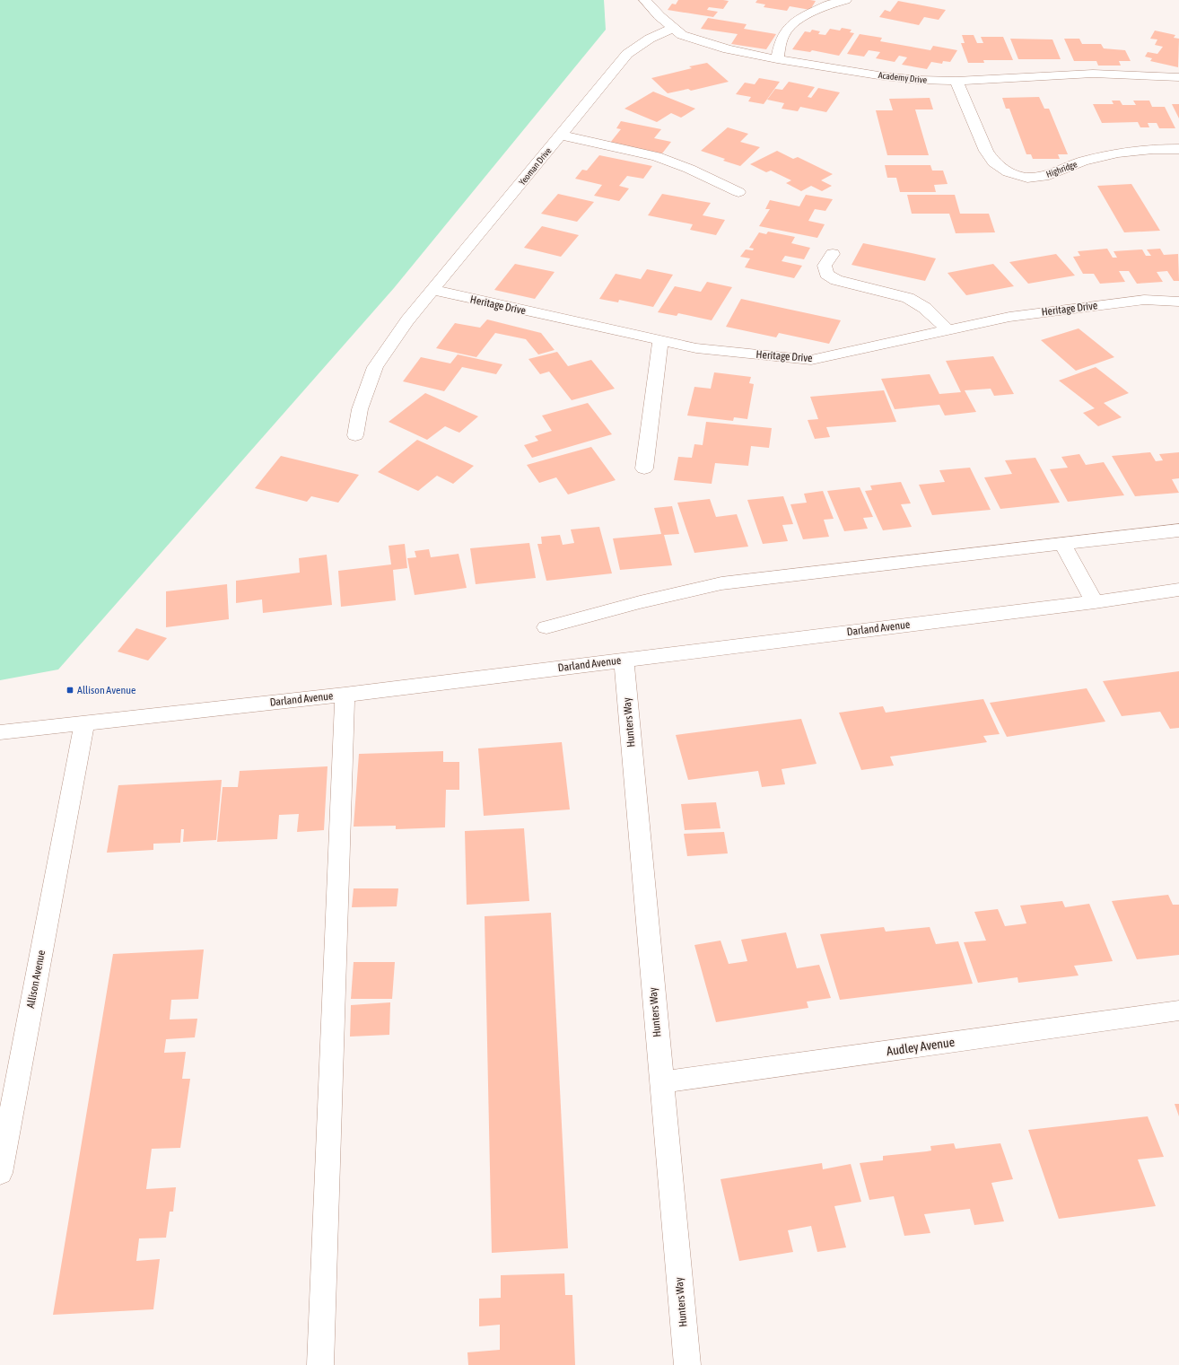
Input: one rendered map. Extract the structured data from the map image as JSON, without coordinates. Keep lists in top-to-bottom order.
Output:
{
  "streets": {
    "street": [
      "Academy Drive",
      "Yeoman Drive",
      "Highridge",
      "Heritage Drive",
      "Darland Avenue",
      "Hunters Way",
      "Allison Avenue",
      "Audley Avenue"
    ]
  },
  "crossings": [
    ["Academy Drive", "Yeoman Drive"],
    ["Academy Drive", "Highridge"],
    ["Yeoman Drive", "Heritage Drive"],
    ["Darland Avenue", "Hunters Way"],
    ["Darland Avenue", "Allison Avenue"],
    ["Hunters Way", "Audley Avenue"]
  ],
  "places": {
    "transit": ["Allison Avenue"]
  }
}
